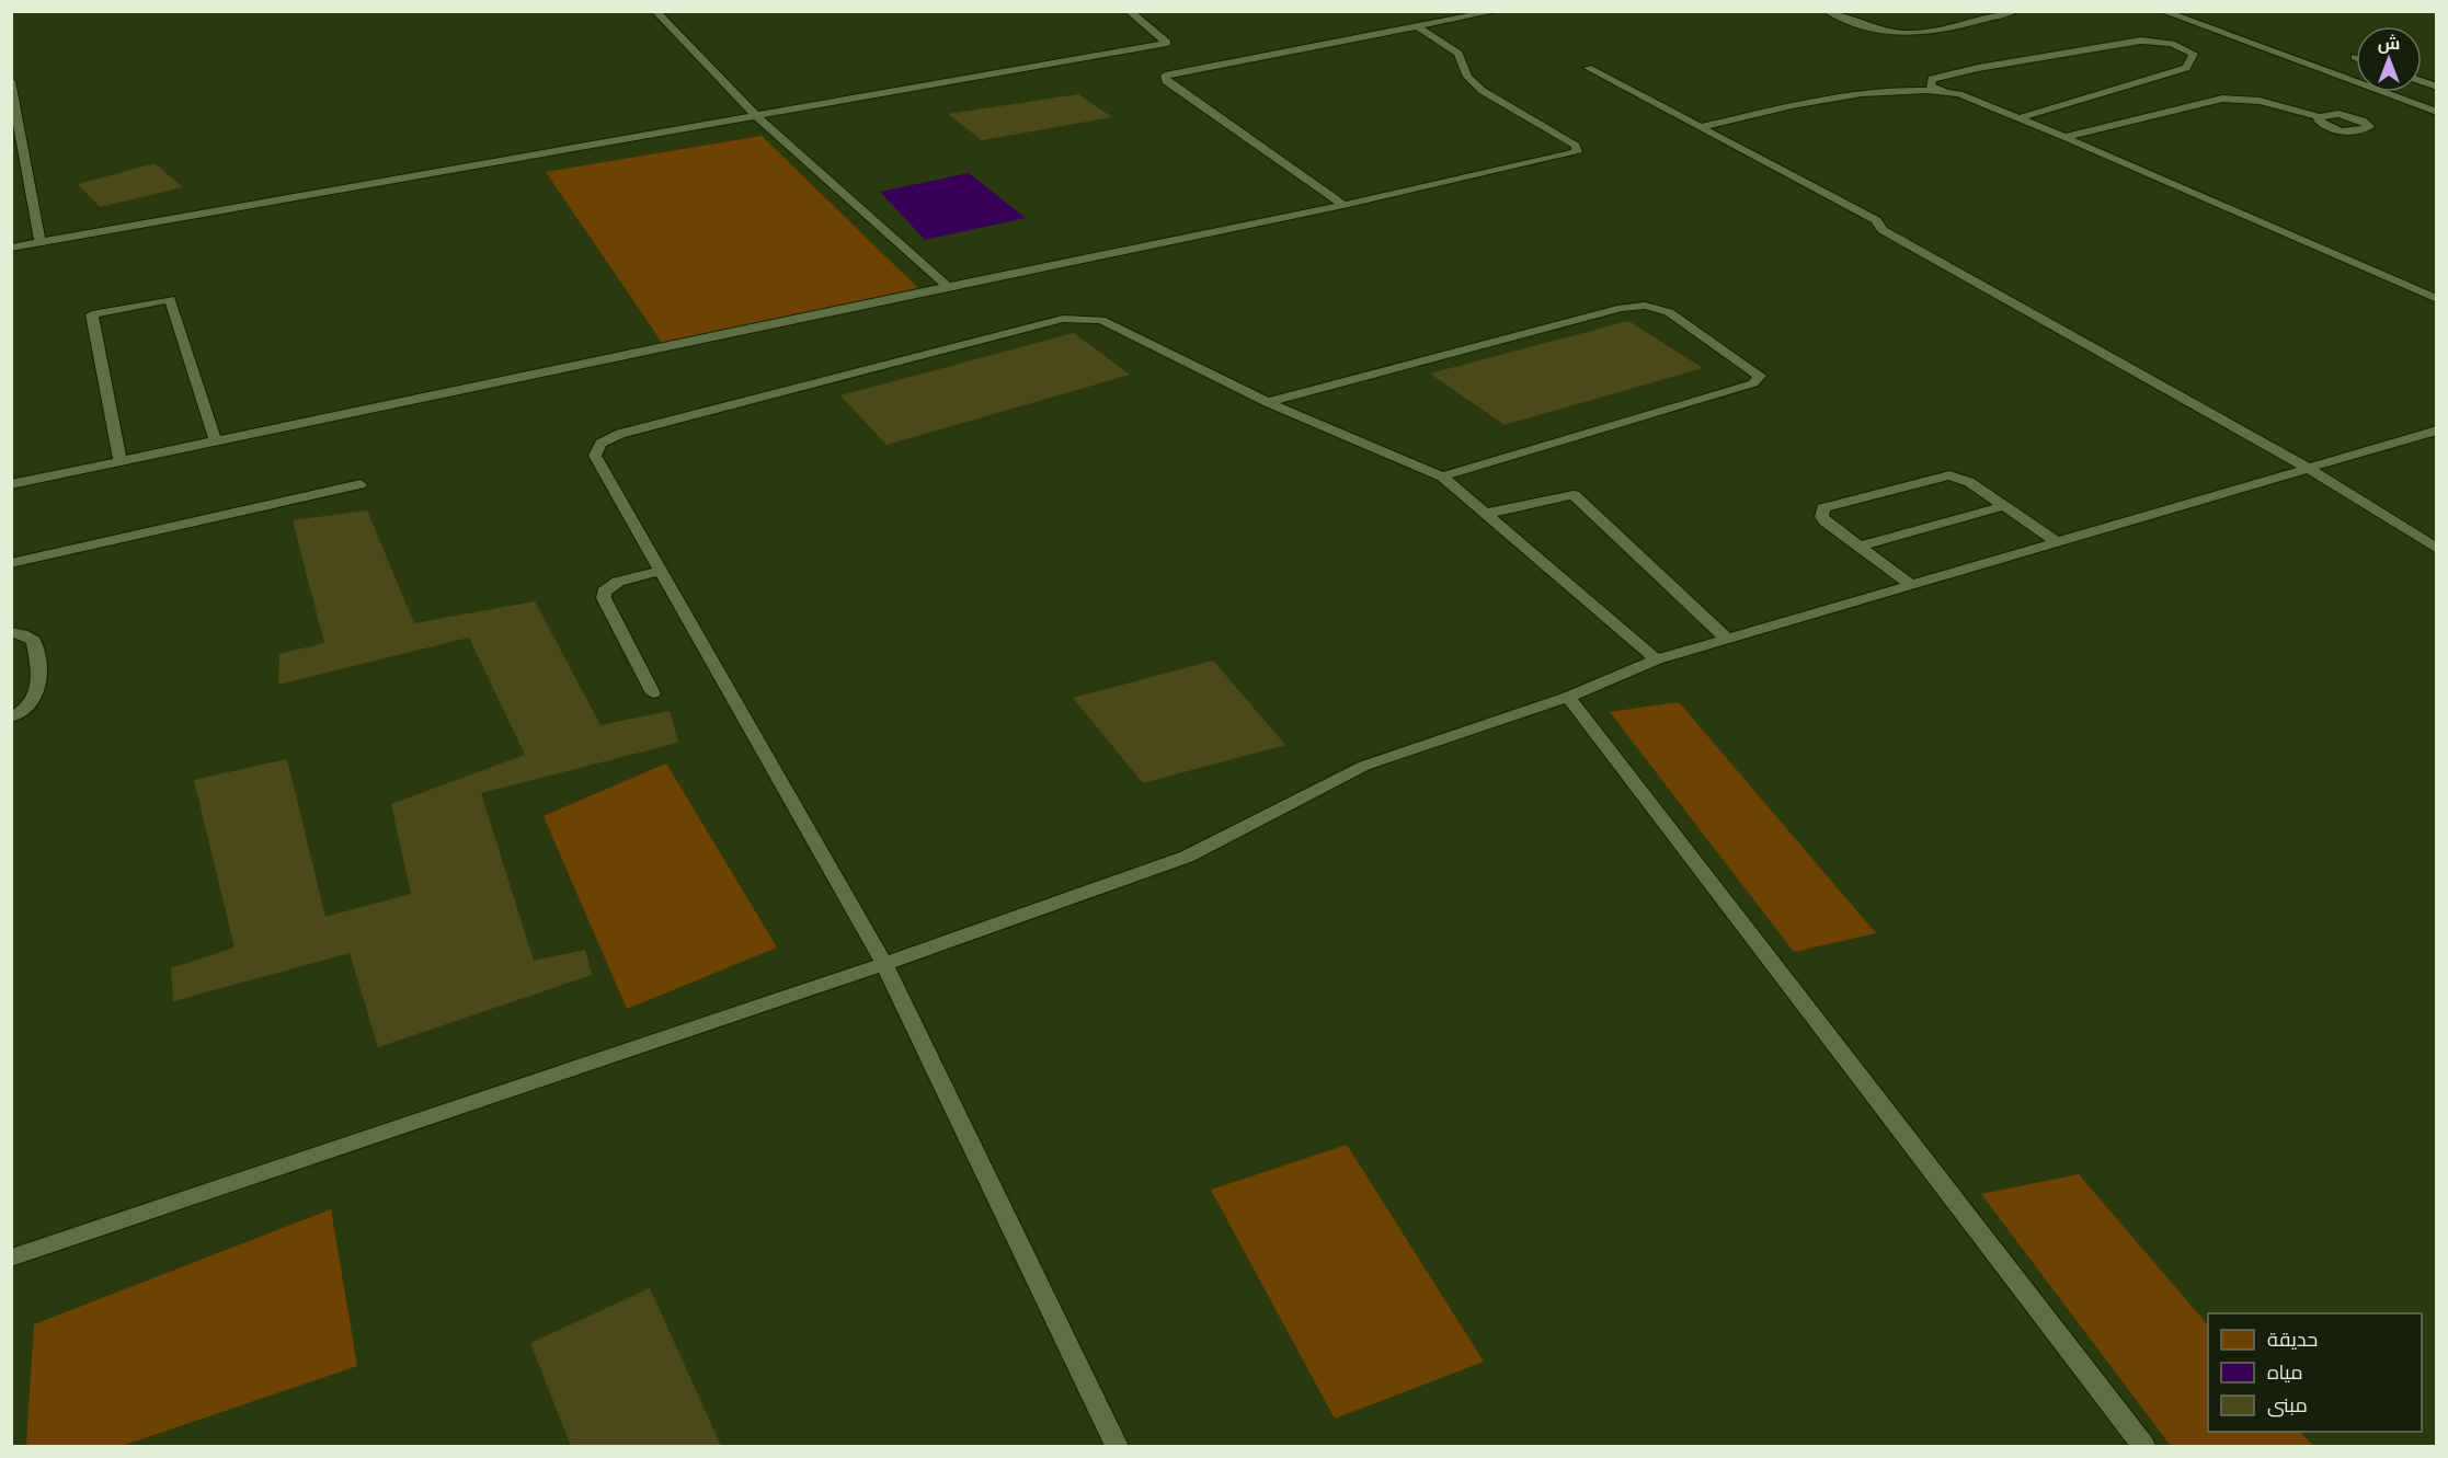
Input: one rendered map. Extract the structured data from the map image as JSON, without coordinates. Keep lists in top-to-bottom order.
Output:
{
  "legend": ["حديقة", "مياه", "مبنى"],
  "north": "top"
}
